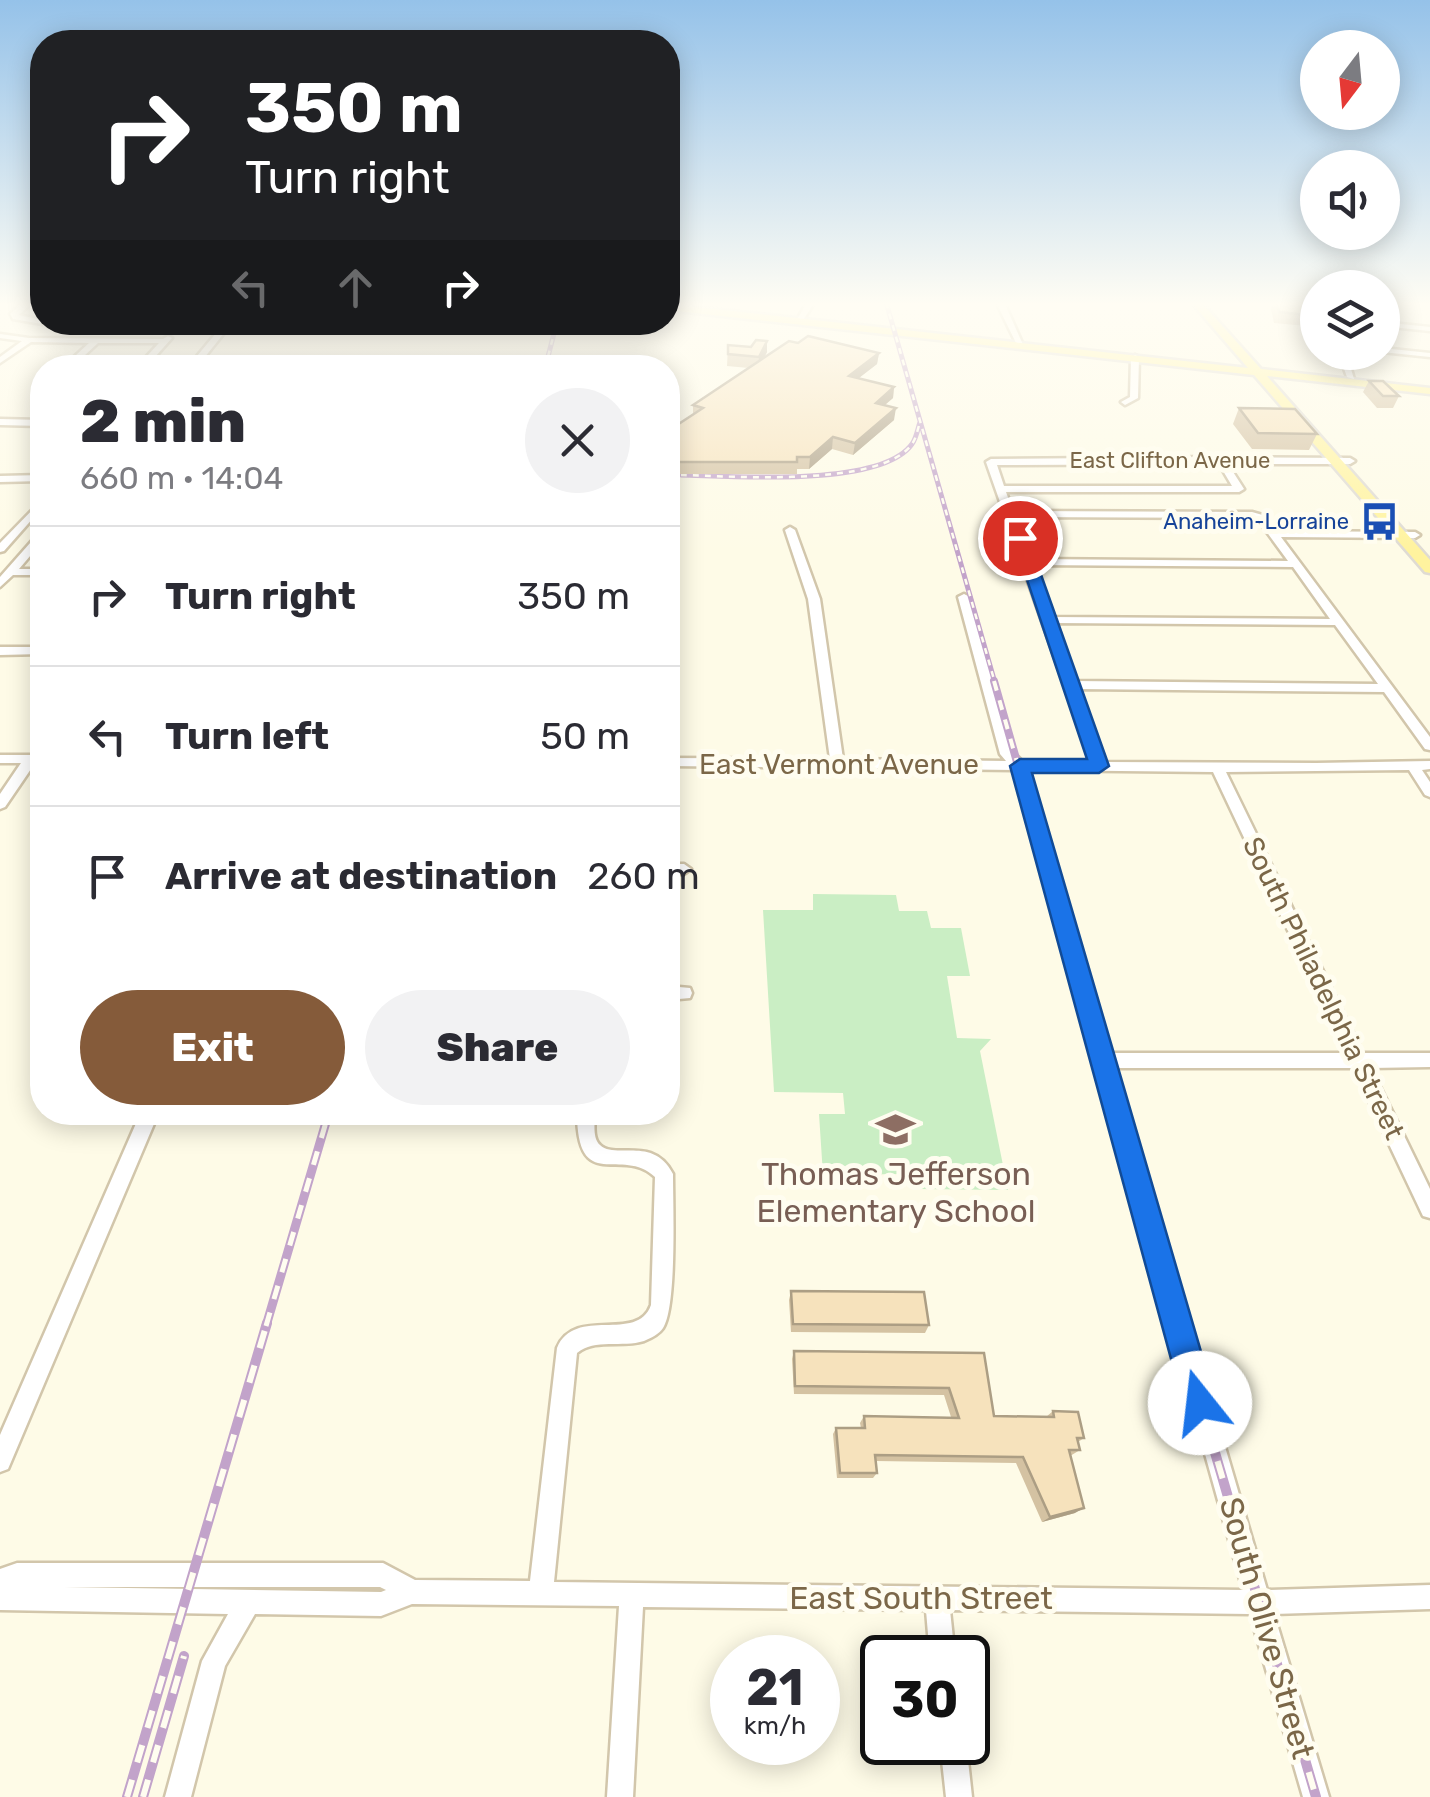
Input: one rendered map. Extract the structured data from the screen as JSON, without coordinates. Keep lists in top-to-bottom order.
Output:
{
  "streets": {
    "street": [
      "East Clifton Avenue",
      "East Vermont Avenue",
      "South Philadelphia Street",
      "East South Street",
      "South Olive Street"
    ]
  },
  "crossings": [
    ["East Vermont Avenue", "South Philadelphia Street"],
    ["East Vermont Avenue", "South Olive Street"],
    ["East South Street", "South Olive Street"]
  ],
  "places": {
    "bus stop": ["Anaheim-Lorraine"],
    "school or university": ["Thomas Jefferson Elementary School"]
  },
  "north": "bottom",
  "page": {
    "turn": ["350 m", "Turn right"],
    "heading": ["2 min", "660 m · 14:04"],
    "list": [
      {
        "name": "Turn right",
        "value": "350 m"
      },
      {
        "name": "Turn left",
        "value": "50 m"
      },
      {
        "name": "Arrive at destination",
        "value": "260 m"
      }
    ],
    "buttons": ["Exit", "Share"],
    "speed": "21 km/h",
    "limit": "30"
  }
}
